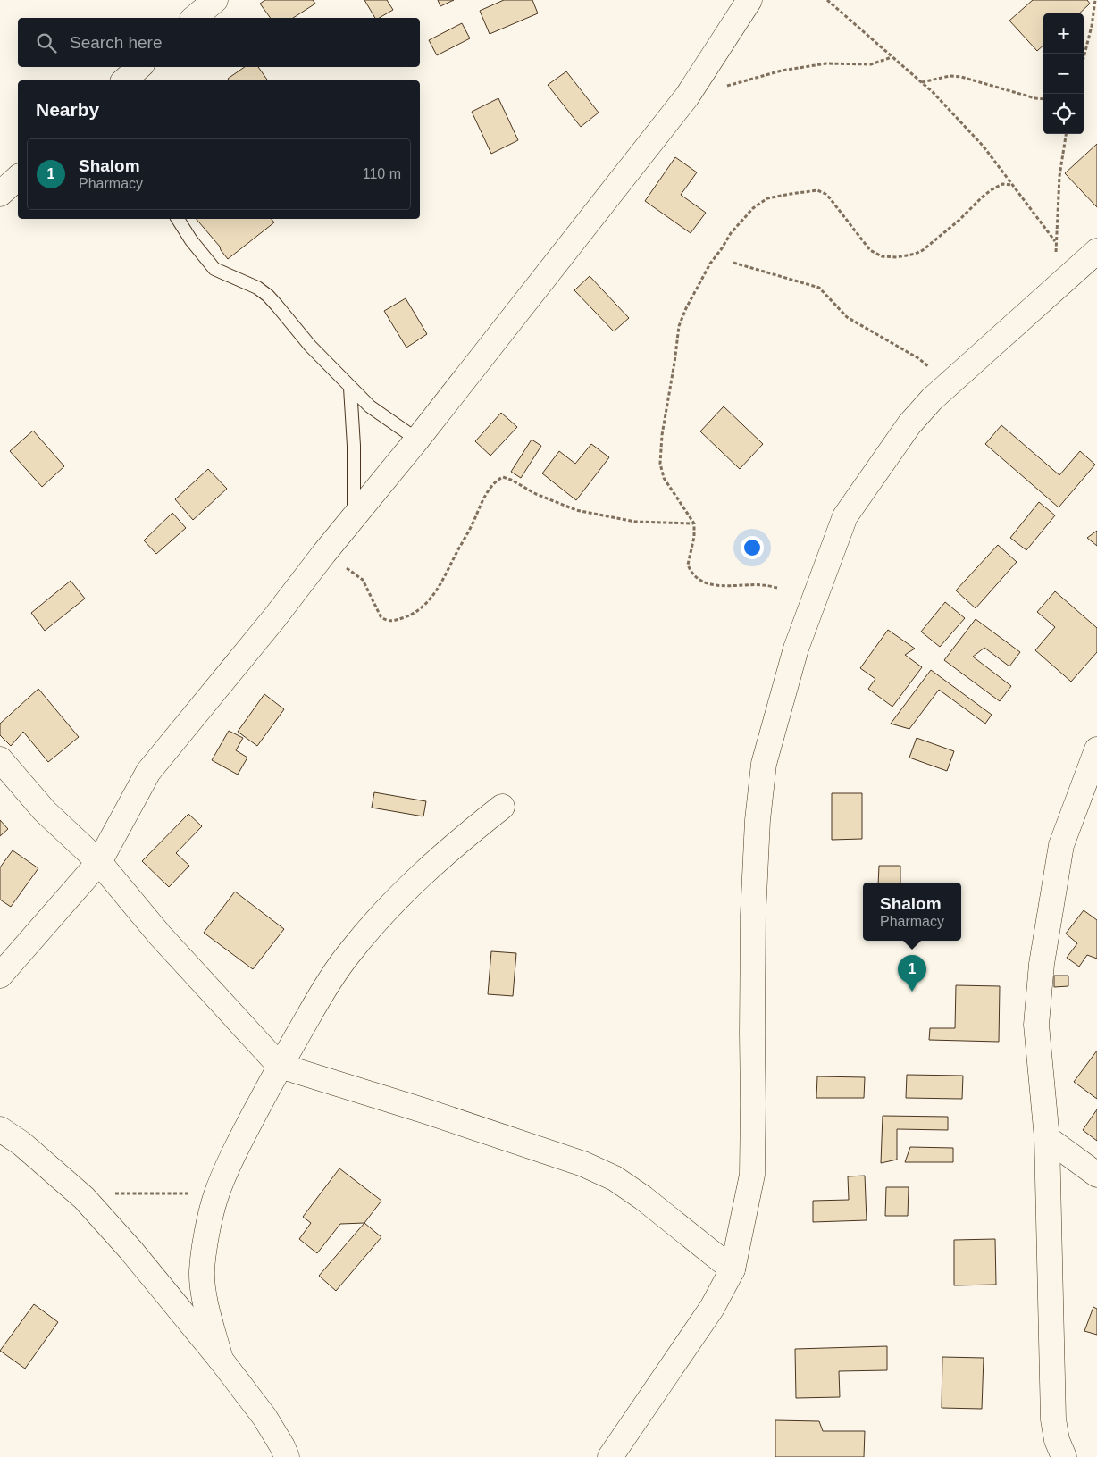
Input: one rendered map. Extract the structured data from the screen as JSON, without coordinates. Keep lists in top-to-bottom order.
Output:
{
  "page": {
    "map_buttons": ["+", "−"],
    "search": "Search here",
    "heading": "Nearby",
    "list": [
      {
        "mark": "1",
        "name": "Shalom",
        "note": "Pharmacy",
        "value": "110 m"
      }
    ],
    "popup": ["Shalom", "Pharmacy"],
    "pins": "1"
  }
}
